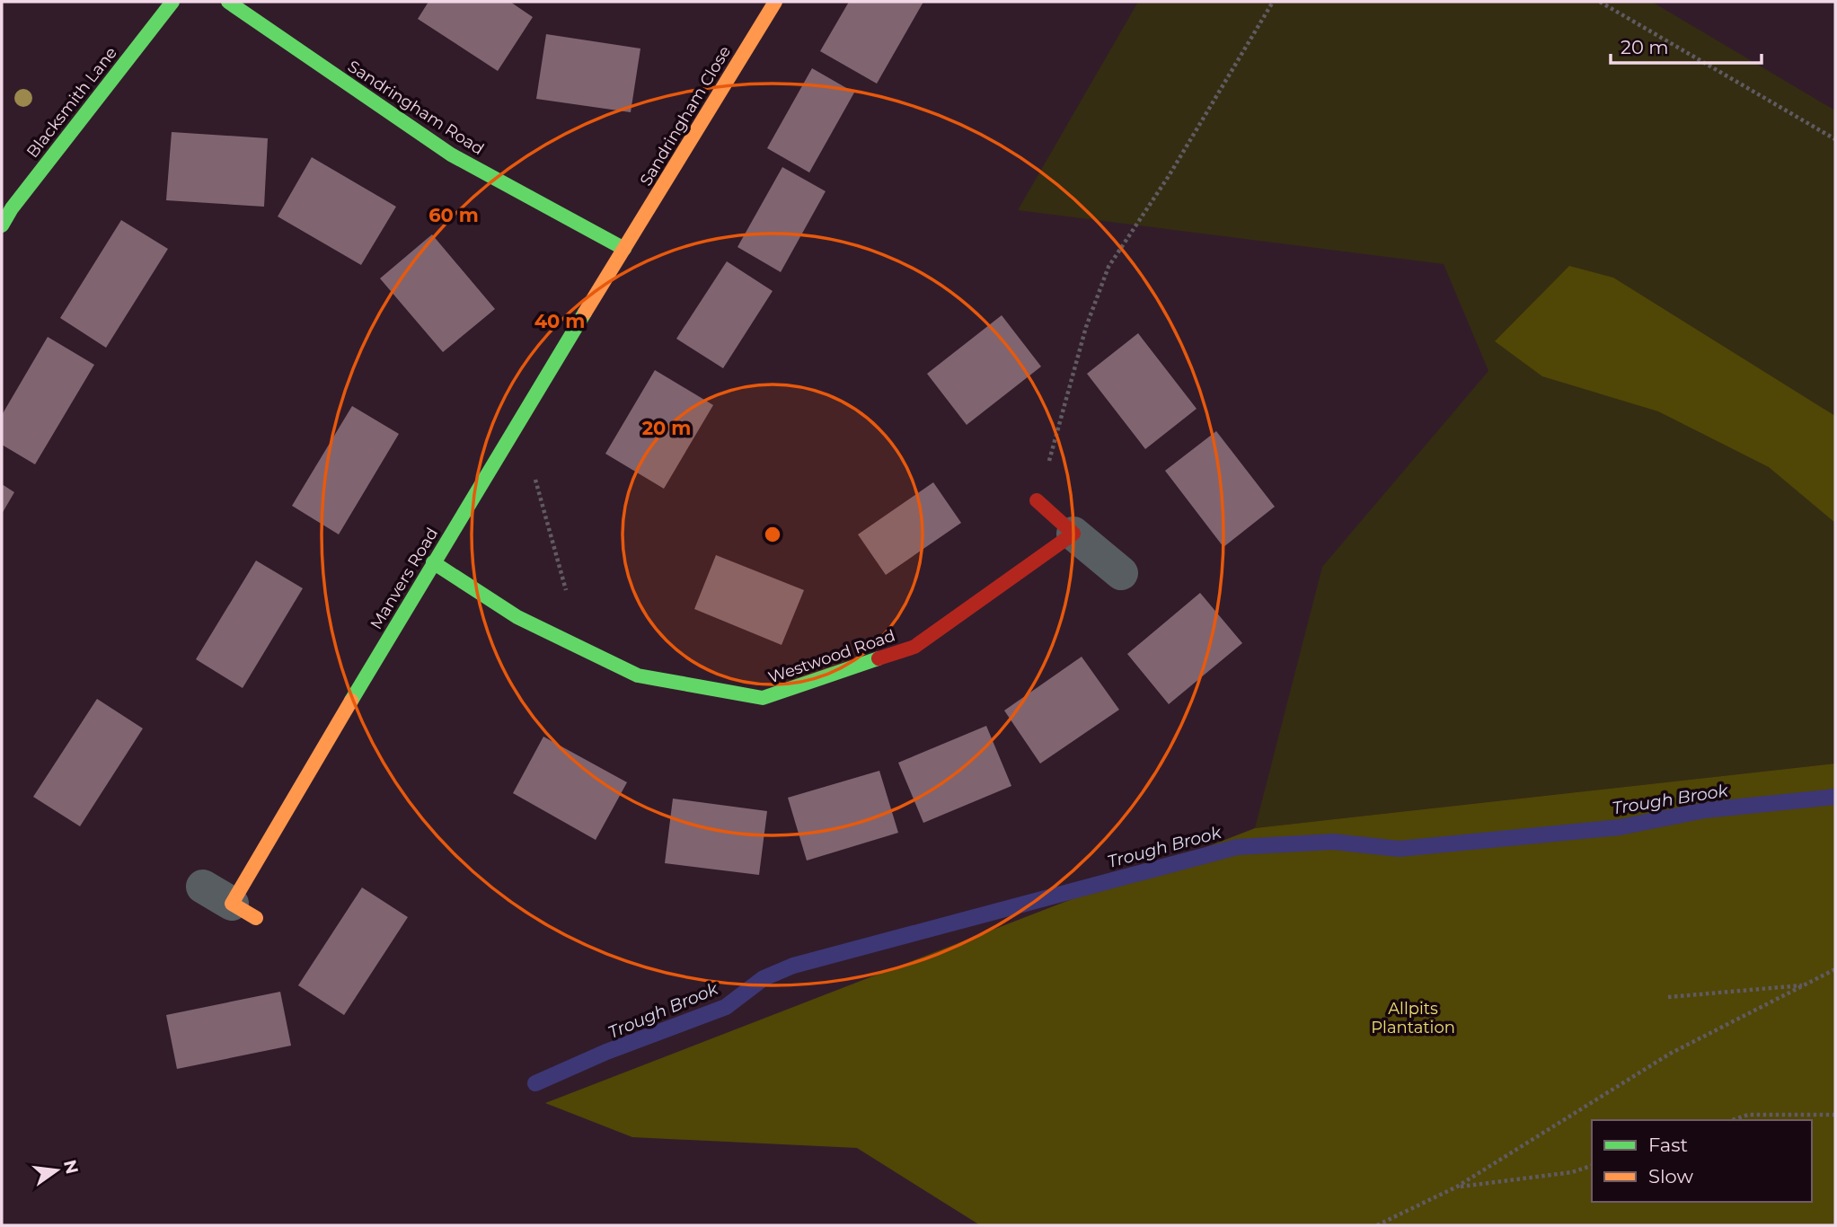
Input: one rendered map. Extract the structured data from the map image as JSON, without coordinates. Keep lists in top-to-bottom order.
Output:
{
  "streets": {
    "street": [
      "Blacksmith Lane",
      "Sandringham Road",
      "Sandringham Close",
      "Manvers Road",
      "Westwood Road"
    ]
  },
  "crossings": [
    ["Sandringham Road", "Sandringham Close"],
    ["Sandringham Road", "Manvers Road"],
    ["Sandringham Close", "Manvers Road"],
    ["Manvers Road", "Westwood Road"]
  ],
  "water": ["Trough Brook"],
  "parks": ["Allpits Plantation"],
  "legend": ["Fast", "Slow"],
  "scale_bar": "20 m",
  "north": "right",
  "rings": ["60 m", "40 m", "20 m"]
}
